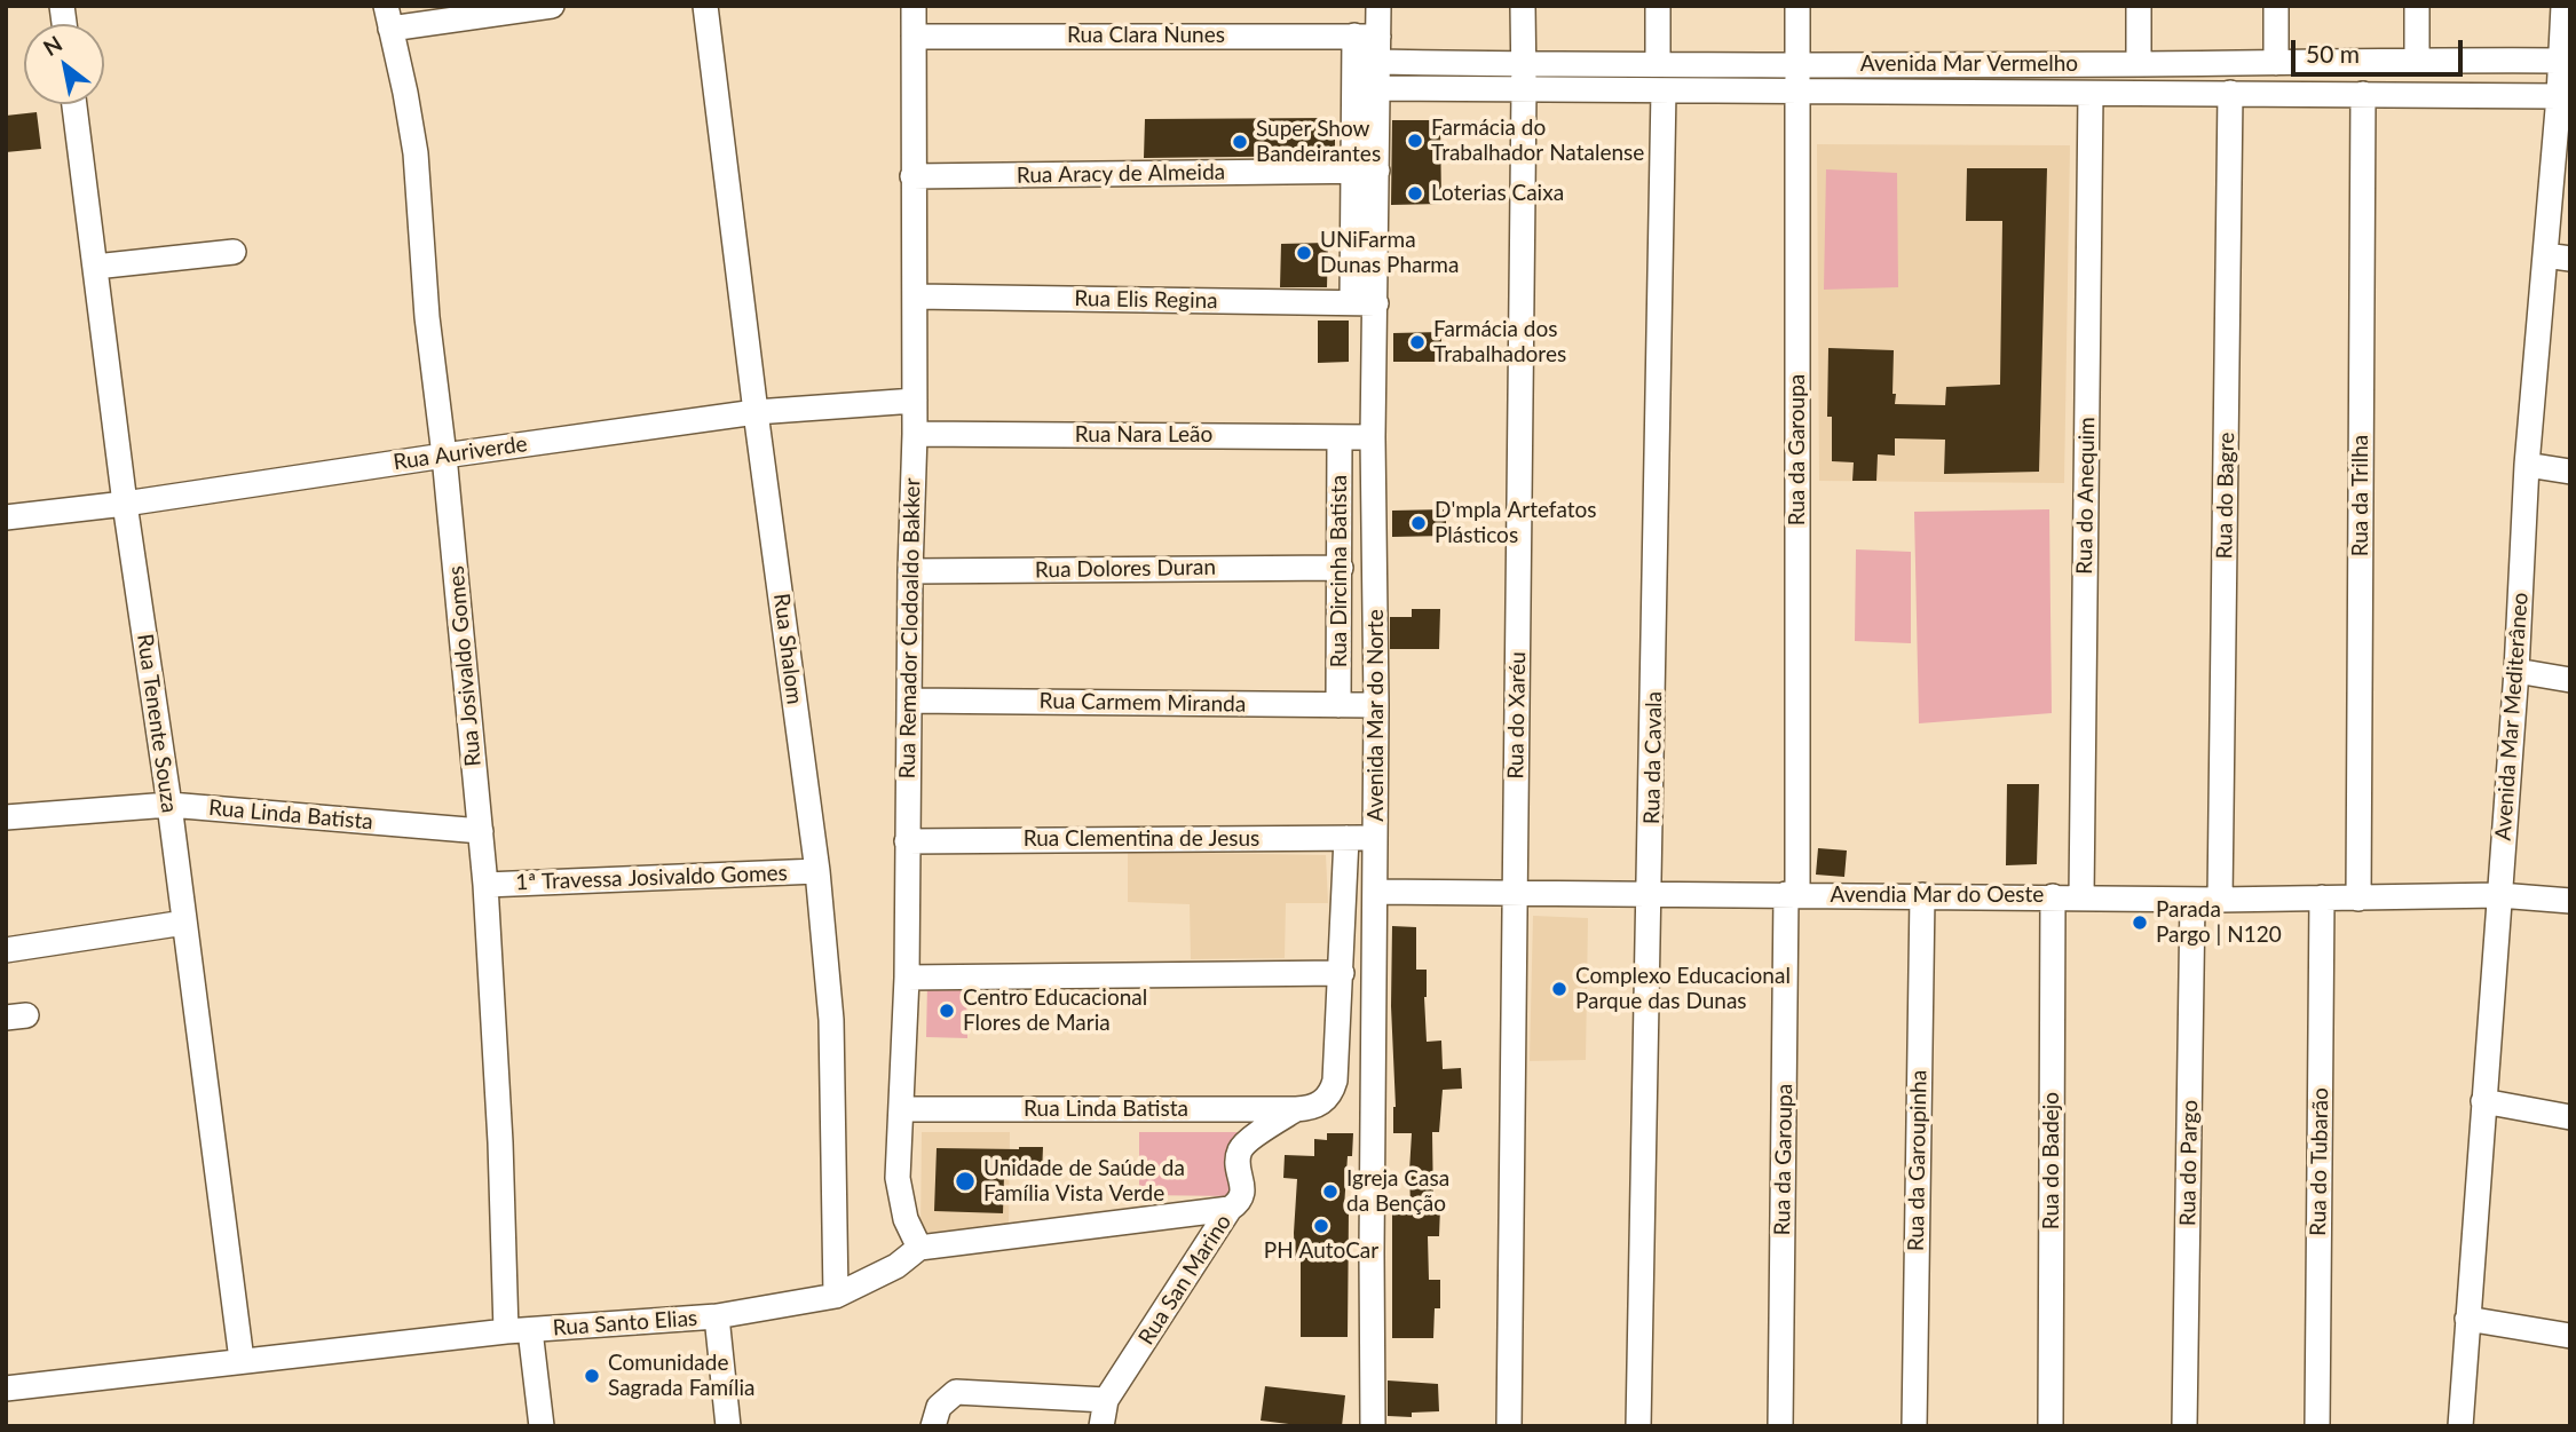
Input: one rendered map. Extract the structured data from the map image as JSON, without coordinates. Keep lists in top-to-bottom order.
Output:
{
  "streets": {
    "street": [
      "Rua Clara Nunes",
      "Avenida Mar Vermelho",
      "Rua Aracy de Almeida",
      "Rua Elis Regina",
      "Rua Nara Leão",
      "Rua da Garoupa",
      "Rua Auriverde",
      "Rua do Anequim",
      "Rua do Bagre",
      "Rua da Trilha",
      "Rua Dolores Duran",
      "Rua Dircinha Batista",
      "Rua Remador Clodoaldo Bakker",
      "Rua Shalom",
      "Rua Josivaldo Gomes",
      "Rua Carmem Miranda",
      "Avenida Mar do Norte",
      "Rua do Xaréu",
      "Avenida Mar Mediterâneo",
      "Rua Tenente Souza",
      "Rua da Cavala",
      "Rua Linda Batista",
      "Rua Clementina de Jesus",
      "1ª Travessa Josivaldo Gomes",
      "Avendia Mar do Oeste",
      "Rua da Garoupinha",
      "Rua do Badejo",
      "Rua do Tubarão",
      "Rua do Pargo",
      "Rua San Marino",
      "Rua Santo Elias"
    ]
  },
  "crossings": [
    ["Rua Clara Nunes", "Rua Remador Clodoaldo Bakker"],
    ["Rua Clara Nunes", "Avenida Mar do Norte"],
    ["Avenida Mar Vermelho", "Rua da Garoupa"],
    ["Avenida Mar Vermelho", "Rua do Anequim"],
    ["Avenida Mar Vermelho", "Rua do Bagre"],
    ["Avenida Mar Vermelho", "Rua da Trilha"],
    ["Avenida Mar Vermelho", "Avenida Mar do Norte"],
    ["Avenida Mar Vermelho", "Rua do Xaréu"],
    ["Avenida Mar Vermelho", "Avenida Mar Mediterâneo"],
    ["Avenida Mar Vermelho", "Rua da Cavala"],
    ["Rua Aracy de Almeida", "Rua Remador Clodoaldo Bakker"],
    ["Rua Aracy de Almeida", "Avenida Mar do Norte"],
    ["Rua Elis Regina", "Rua Remador Clodoaldo Bakker"],
    ["Rua Elis Regina", "Avenida Mar do Norte"],
    ["Rua Nara Leão", "Rua Dircinha Batista"],
    ["Rua Nara Leão", "Rua Remador Clodoaldo Bakker"],
    ["Rua Nara Leão", "Avenida Mar do Norte"],
    ["Rua da Garoupa", "Avendia Mar do Oeste"],
    ["Rua Auriverde", "Rua Remador Clodoaldo Bakker"],
    ["Rua Auriverde", "Rua Shalom"],
    ["Rua Auriverde", "Rua Josivaldo Gomes"],
    ["Rua Auriverde", "Rua Tenente Souza"],
    ["Rua do Anequim", "Avendia Mar do Oeste"],
    ["Rua do Bagre", "Avendia Mar do Oeste"],
    ["Rua da Trilha", "Avendia Mar do Oeste"],
    ["Rua Dolores Duran", "Rua Dircinha Batista"],
    ["Rua Dolores Duran", "Rua Remador Clodoaldo Bakker"],
    ["Rua Dircinha Batista", "Rua Carmem Miranda"],
    ["Rua Remador Clodoaldo Bakker", "Rua Carmem Miranda"],
    ["Rua Remador Clodoaldo Bakker", "Rua Linda Batista"],
    ["Rua Remador Clodoaldo Bakker", "Rua Clementina de Jesus"],
    ["Rua Remador Clodoaldo Bakker", "Rua Santo Elias"],
    ["Rua Shalom", "1ª Travessa Josivaldo Gomes"],
    ["Rua Shalom", "Rua Santo Elias"],
    ["Rua Josivaldo Gomes", "Rua Linda Batista"],
    ["Rua Josivaldo Gomes", "1ª Travessa Josivaldo Gomes"],
    ["Rua Josivaldo Gomes", "Rua Santo Elias"],
    ["Rua Carmem Miranda", "Avenida Mar do Norte"],
    ["Avenida Mar do Norte", "Rua Clementina de Jesus"],
    ["Avenida Mar do Norte", "Avendia Mar do Oeste"],
    ["Rua do Xaréu", "Avendia Mar do Oeste"],
    ["Avenida Mar Mediterâneo", "Avendia Mar do Oeste"],
    ["Rua Tenente Souza", "Rua Linda Batista"],
    ["Rua Tenente Souza", "Rua Santo Elias"],
    ["Rua da Cavala", "Avendia Mar do Oeste"],
    ["Rua Linda Batista", "Rua San Marino"],
    ["Avendia Mar do Oeste", "Rua da Garoupinha"],
    ["Avendia Mar do Oeste", "Rua do Badejo"],
    ["Avendia Mar do Oeste", "Rua do Tubarão"],
    ["Avendia Mar do Oeste", "Rua do Pargo"],
    ["Rua San Marino", "Rua Santo Elias"]
  ],
  "places": [
    "Farmácia do Trabalhador Natalense",
    "Super Show Bandeirantes",
    "Loterias Caixa",
    "UNiFarma Dunas Pharma",
    "Farmácia dos Trabalhadores",
    "D'mpla Artefatos Plásticos",
    "Parada Pargo | N120",
    "Complexo Educacional Parque das Dunas",
    "Centro Educacional Flores de Maria",
    "Unidade de Saúde da Família Vista Verde",
    "Igreja Casa da Benção",
    "PH AutoCar",
    "Comunidade Sagrada Família"
  ],
  "scale_bar": "50 m",
  "north": "top left"
}
